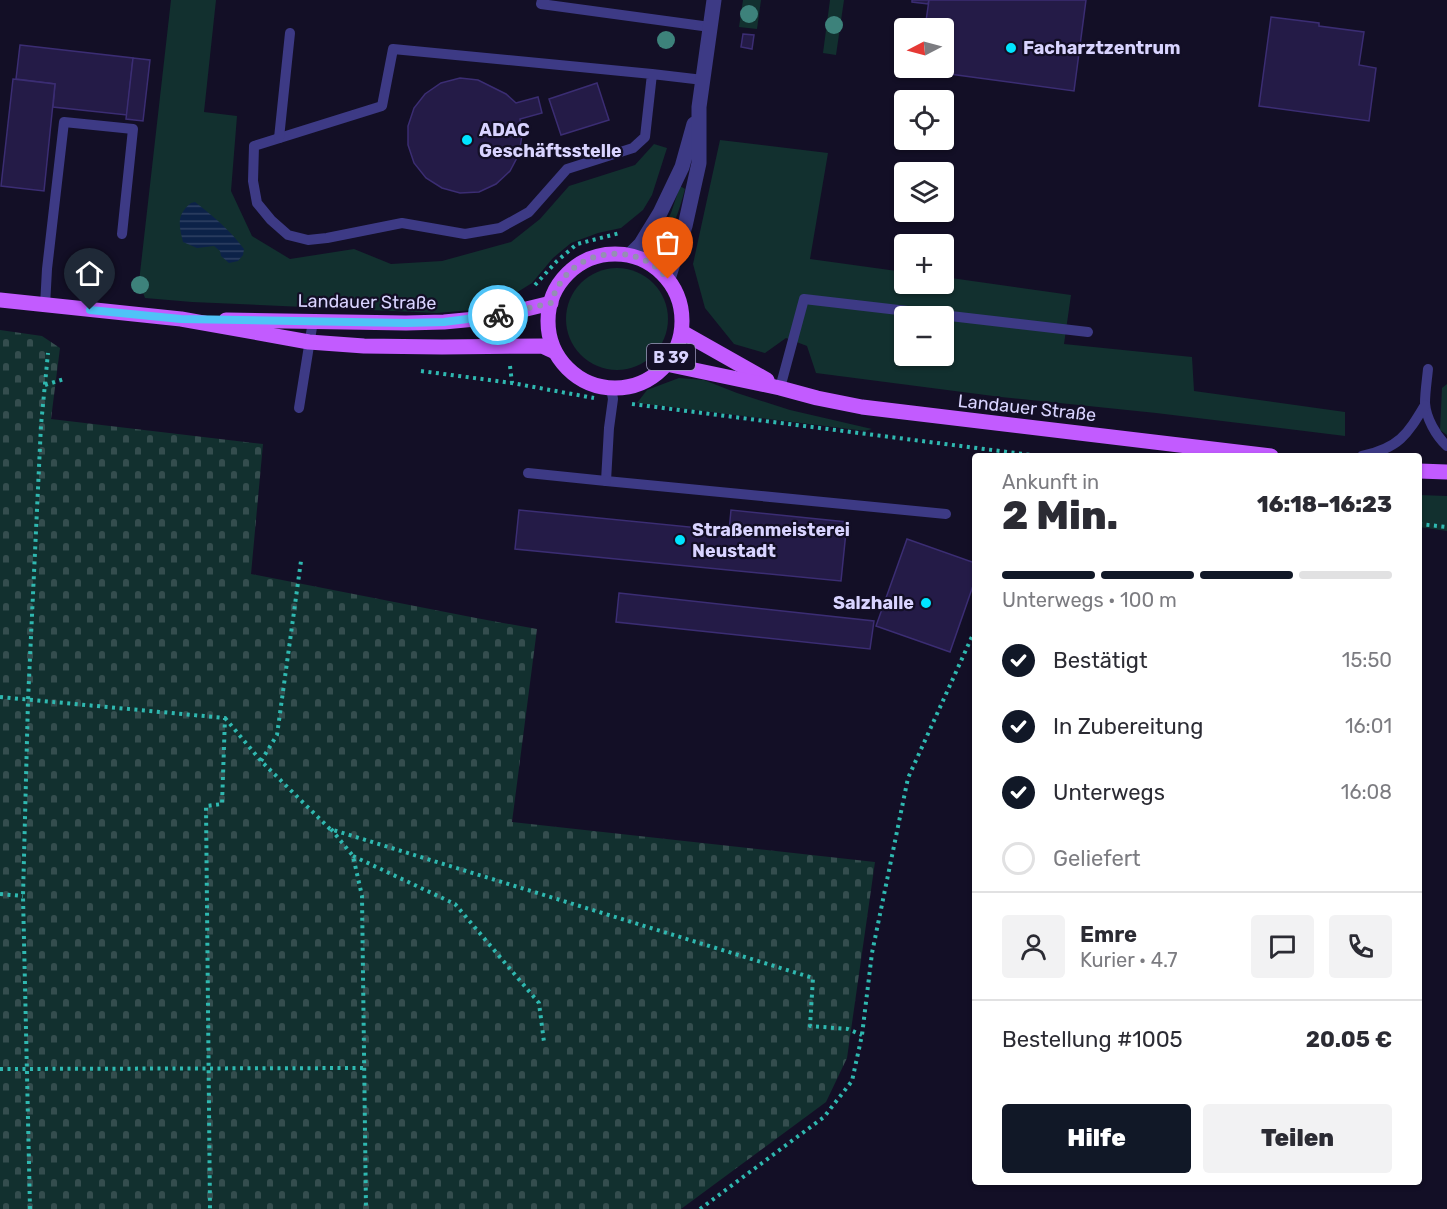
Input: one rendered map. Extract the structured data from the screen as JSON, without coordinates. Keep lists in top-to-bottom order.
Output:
{
  "streets": {
    "main road": ["Landauer Straße", "B 39"]
  },
  "crossings": [
    ["Landauer Straße", "B 39"]
  ],
  "places": [
    "Facharztzentrum",
    "ADAC Geschäftsstelle",
    "Straßenmeisterei Neustadt",
    "Salzhalle"
  ],
  "north": "left",
  "page": {
    "map_buttons": ["+", "−"],
    "heading": ["2 Min.", "Ankunft in", "16:18–16:23"],
    "panel": [
      "Emre",
      "Kurier · 4.7",
      "Bestellung #1005",
      "20.05 €"
    ],
    "bar": "Unterwegs · 100 m",
    "list": [
      ["Bestätigt", "15:50"],
      ["In Zubereitung", "16:01"],
      ["Unterwegs", "16:08"],
      "Geliefert"
    ],
    "buttons": ["Hilfe", "Teilen"]
  }
}
